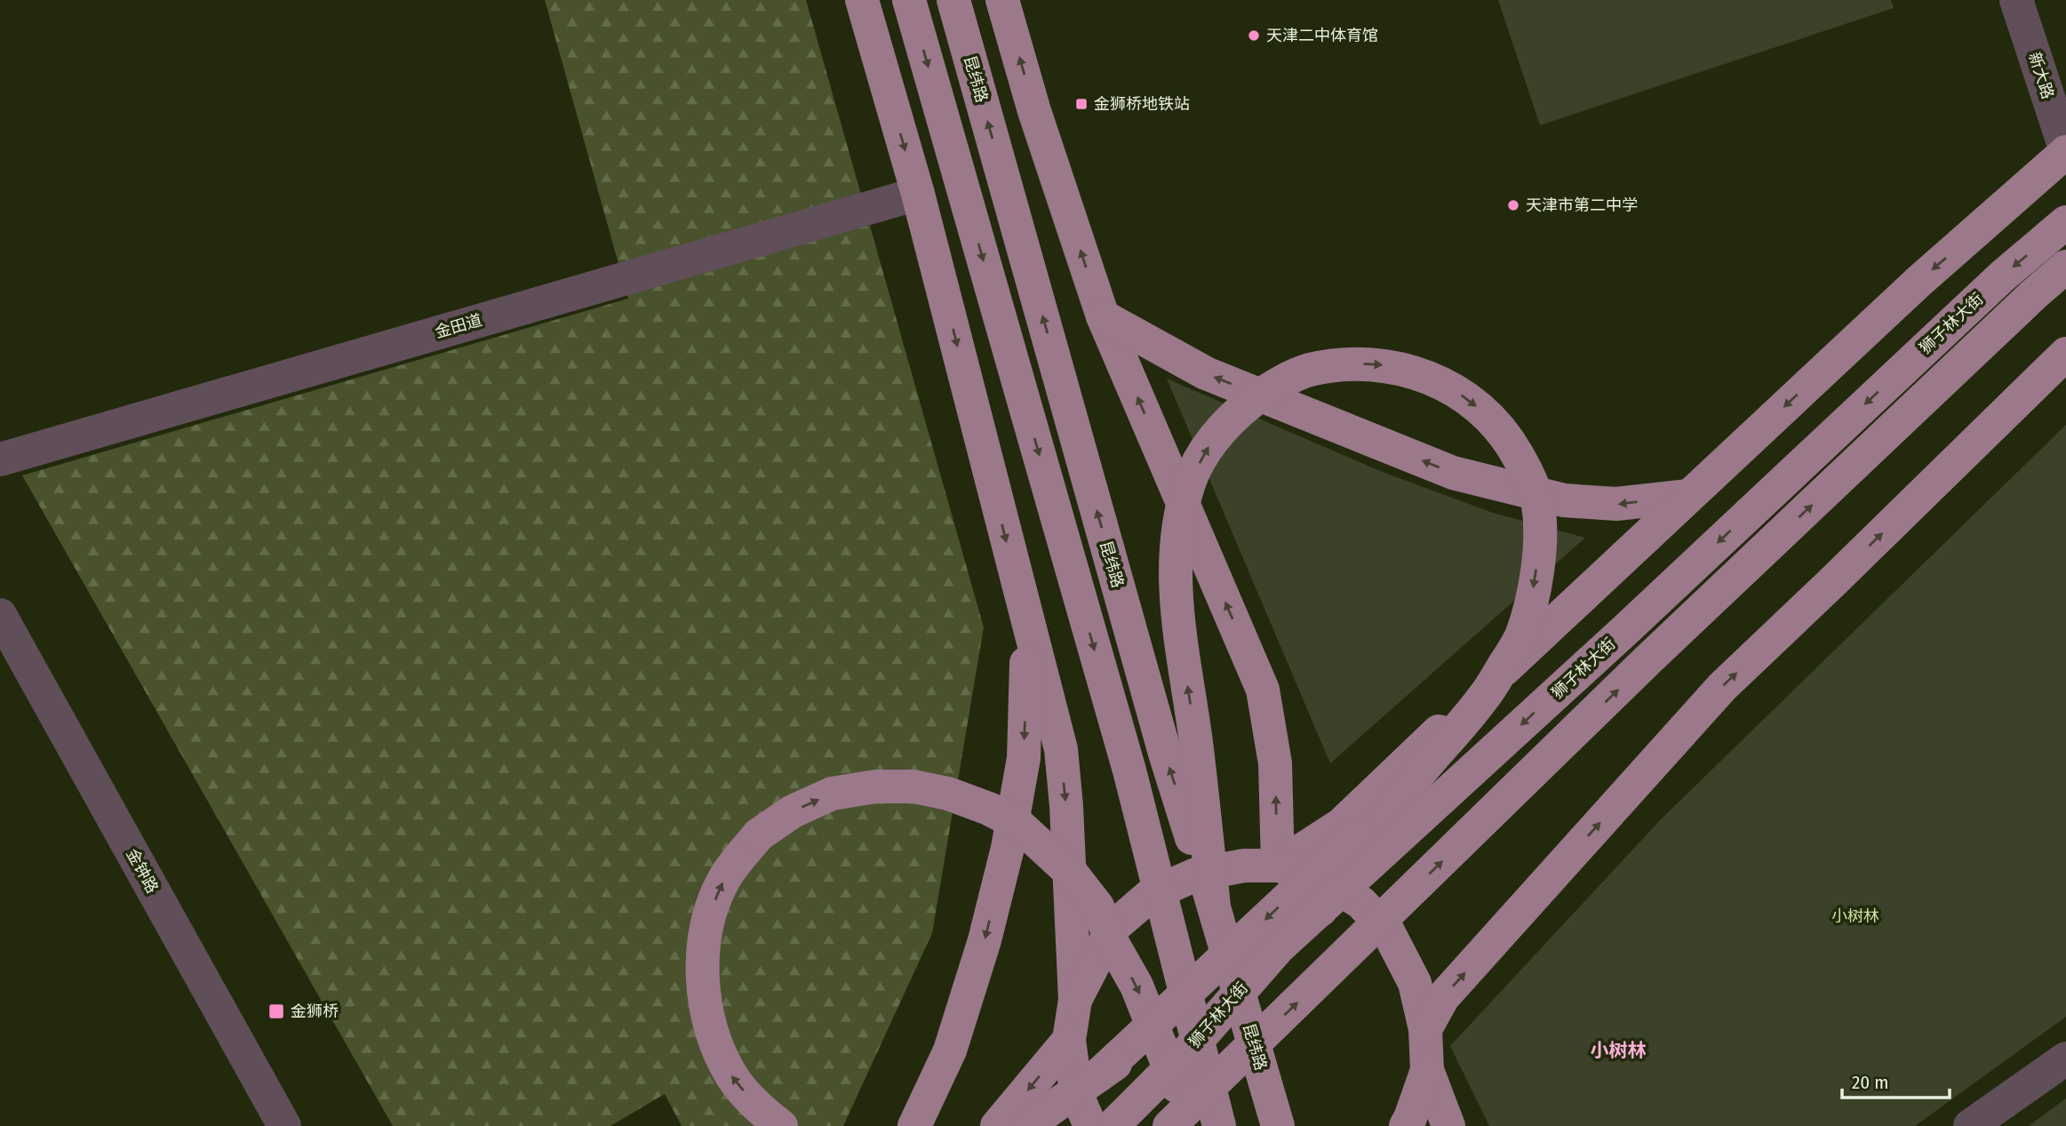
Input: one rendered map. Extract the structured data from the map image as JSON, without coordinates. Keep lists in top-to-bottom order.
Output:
{
  "streets": {
    "main road": ["昆纬路", "狮子林大街"],
    "street": ["新大路", "金田道", "金钟路"]
  },
  "districts": ["小树林"],
  "parks": ["小树林"],
  "places": {
    "other": ["天津二中体育馆", "天津市第二中学"],
    "transit": ["金狮桥地铁站", "金狮桥"]
  },
  "scale_bar": "20 m"
}
